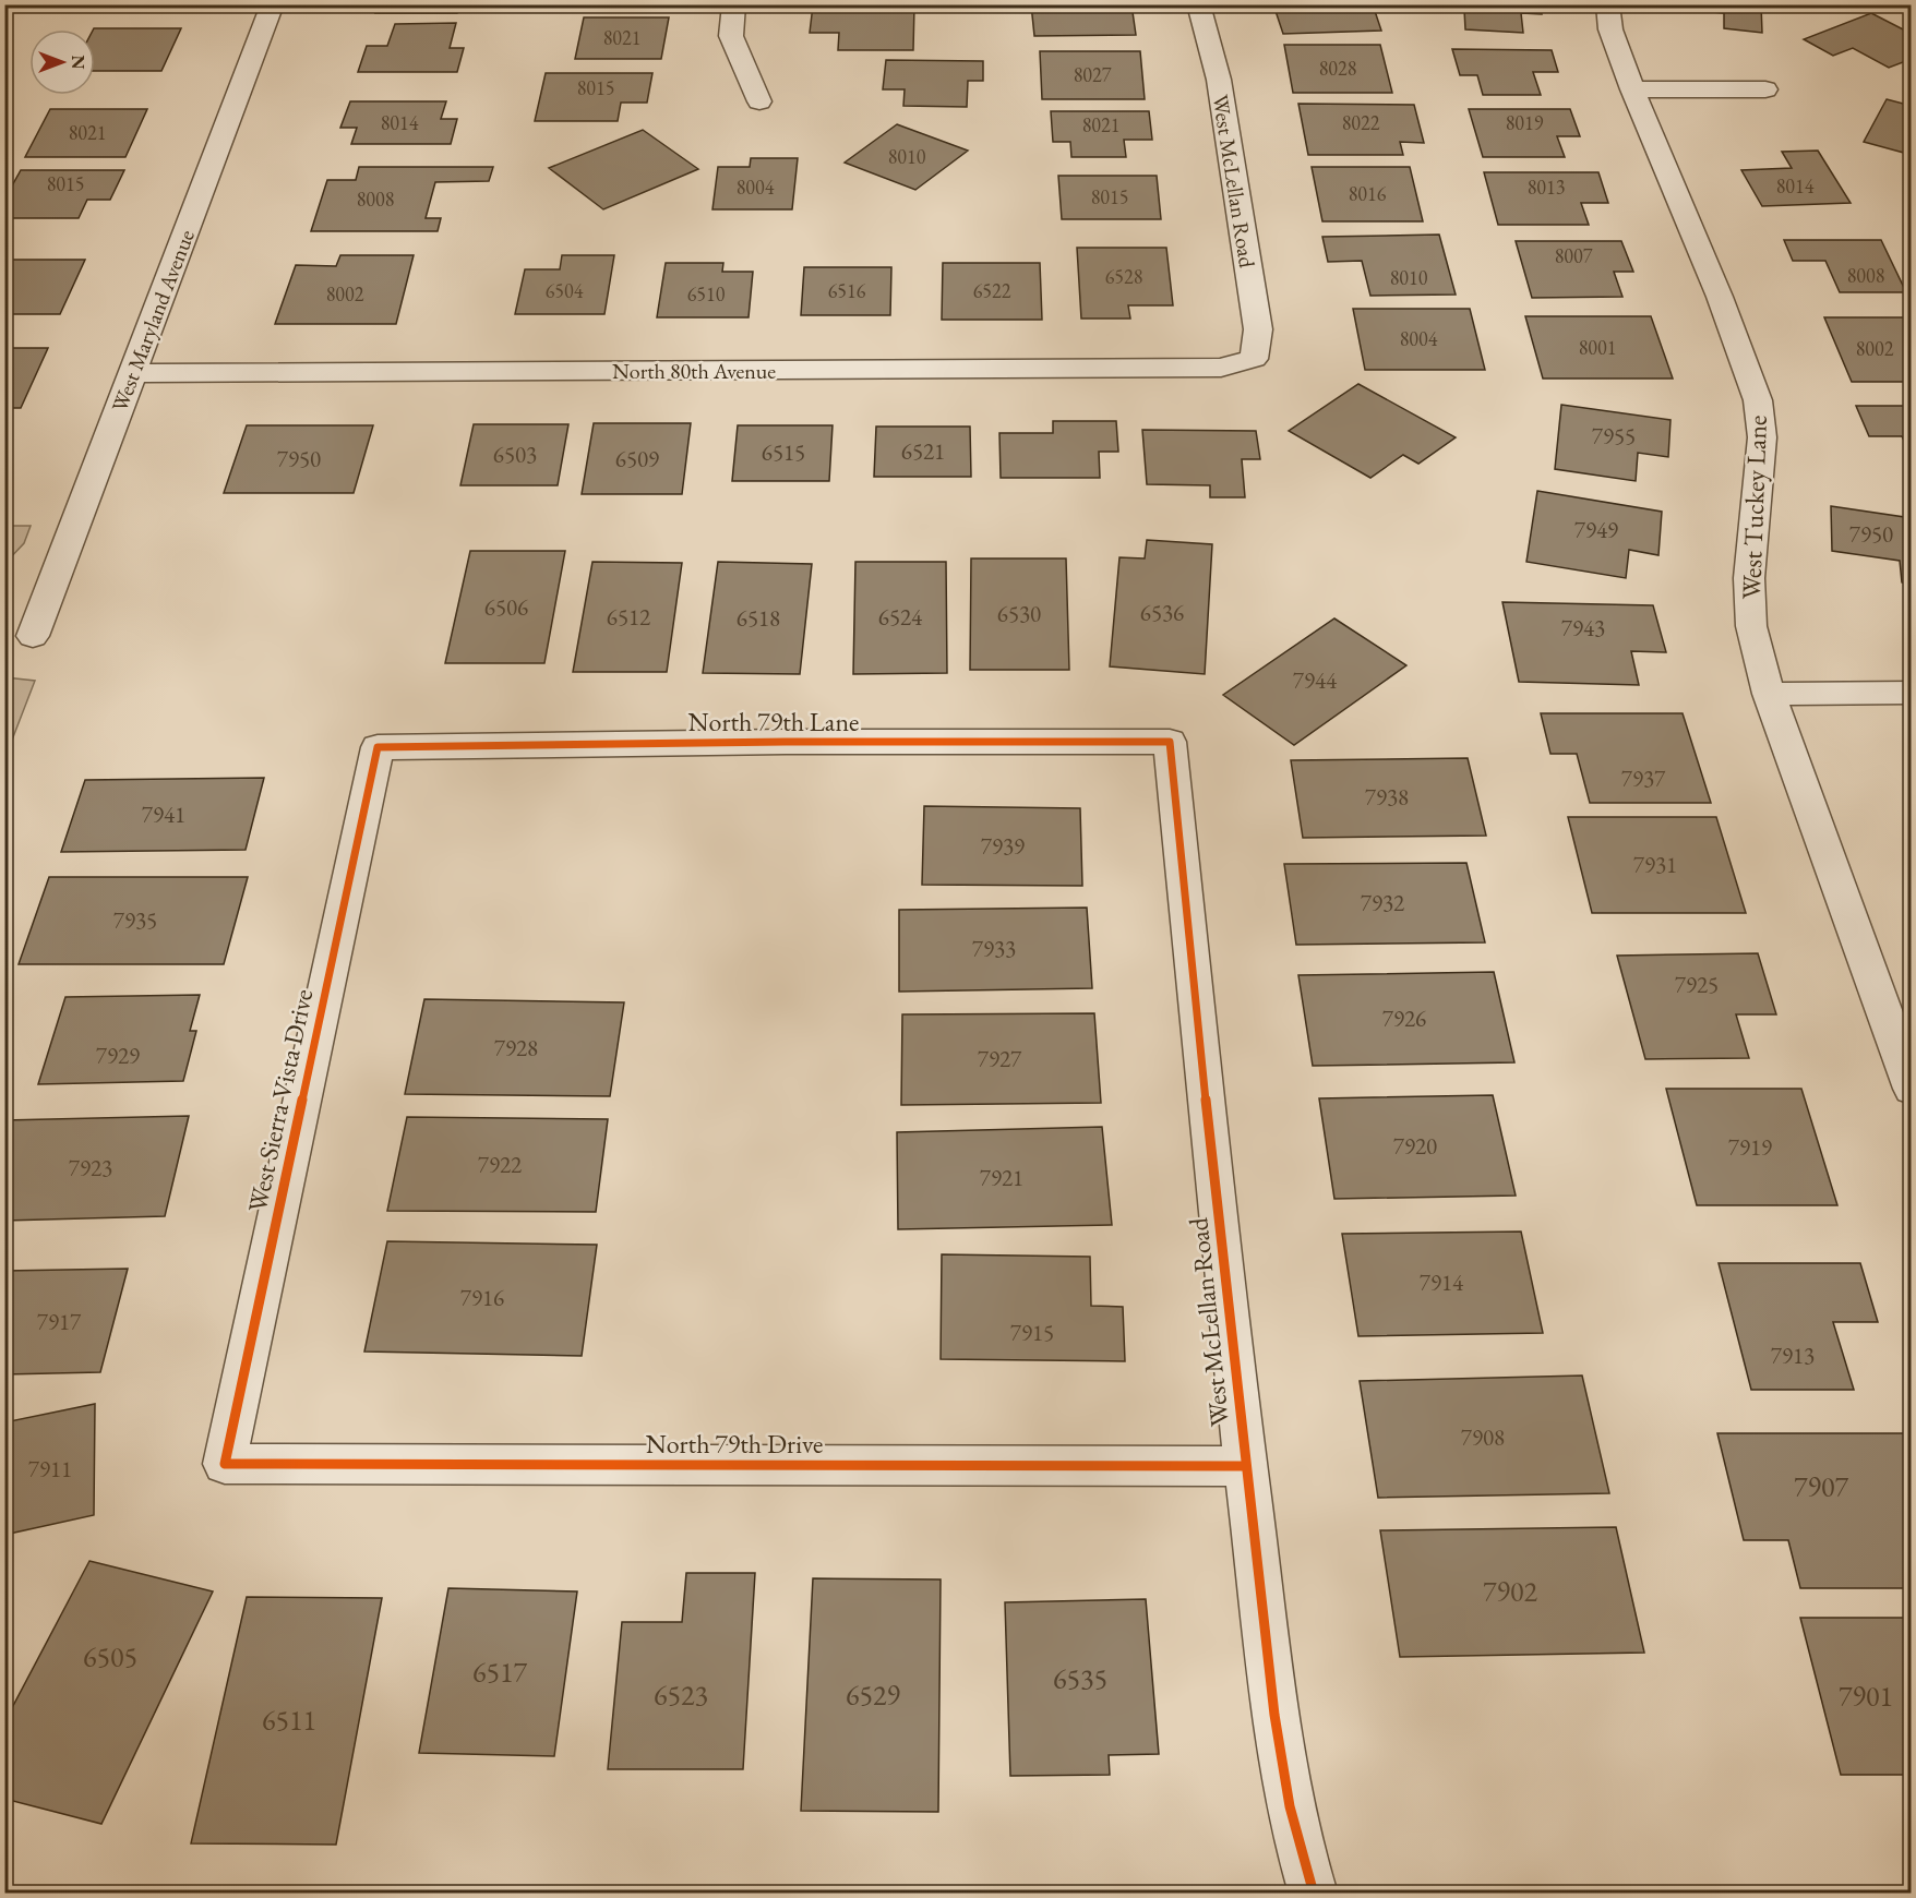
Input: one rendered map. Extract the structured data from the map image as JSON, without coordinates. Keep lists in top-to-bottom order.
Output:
{
  "streets": {
    "street": [
      "West McLellan Road",
      "West Maryland Avenue",
      "North 80th Avenue",
      "West Tuckey Lane",
      "North 79th Lane",
      "West Sierra Vista Drive",
      "North 79th Drive"
    ]
  },
  "crossings": [
    ["West McLellan Road", "North 80th Avenue"],
    ["West McLellan Road", "North 79th Lane"],
    ["West McLellan Road", "North 79th Drive"],
    ["West Maryland Avenue", "North 80th Avenue"],
    ["North 79th Lane", "West Sierra Vista Drive"],
    ["West Sierra Vista Drive", "North 79th Drive"]
  ],
  "house_numbers": [
    "8021",
    "8028",
    "8027",
    "8015",
    "8014",
    "8022",
    "8019",
    "8021",
    "8021",
    "8010",
    "8015",
    "8014",
    "8004",
    "8013",
    "8016",
    "8015",
    "8008",
    "8007",
    "8008",
    "6528",
    "8010",
    "6504",
    "6516",
    "6522",
    "8002",
    "6510",
    "8004",
    "8001",
    "8002",
    "7955",
    "6521",
    "6515",
    "6503",
    "7950",
    "6509",
    "7949",
    "7950",
    "6506",
    "6536",
    "6530",
    "6512",
    "6524",
    "6518",
    "7943",
    "7944",
    "7937",
    "7938",
    "7941",
    "7939",
    "7931",
    "7932",
    "7935",
    "7933",
    "7925",
    "7926",
    "7928",
    "7929",
    "7927",
    "7920",
    "7919",
    "7922",
    "7923",
    "7921",
    "7914",
    "7916",
    "7917",
    "7915",
    "7913",
    "7908",
    "7911",
    "7907",
    "7902",
    "6505",
    "6517",
    "6535",
    "6523",
    "6529",
    "7901",
    "6511"
  ],
  "north": "right"
}
